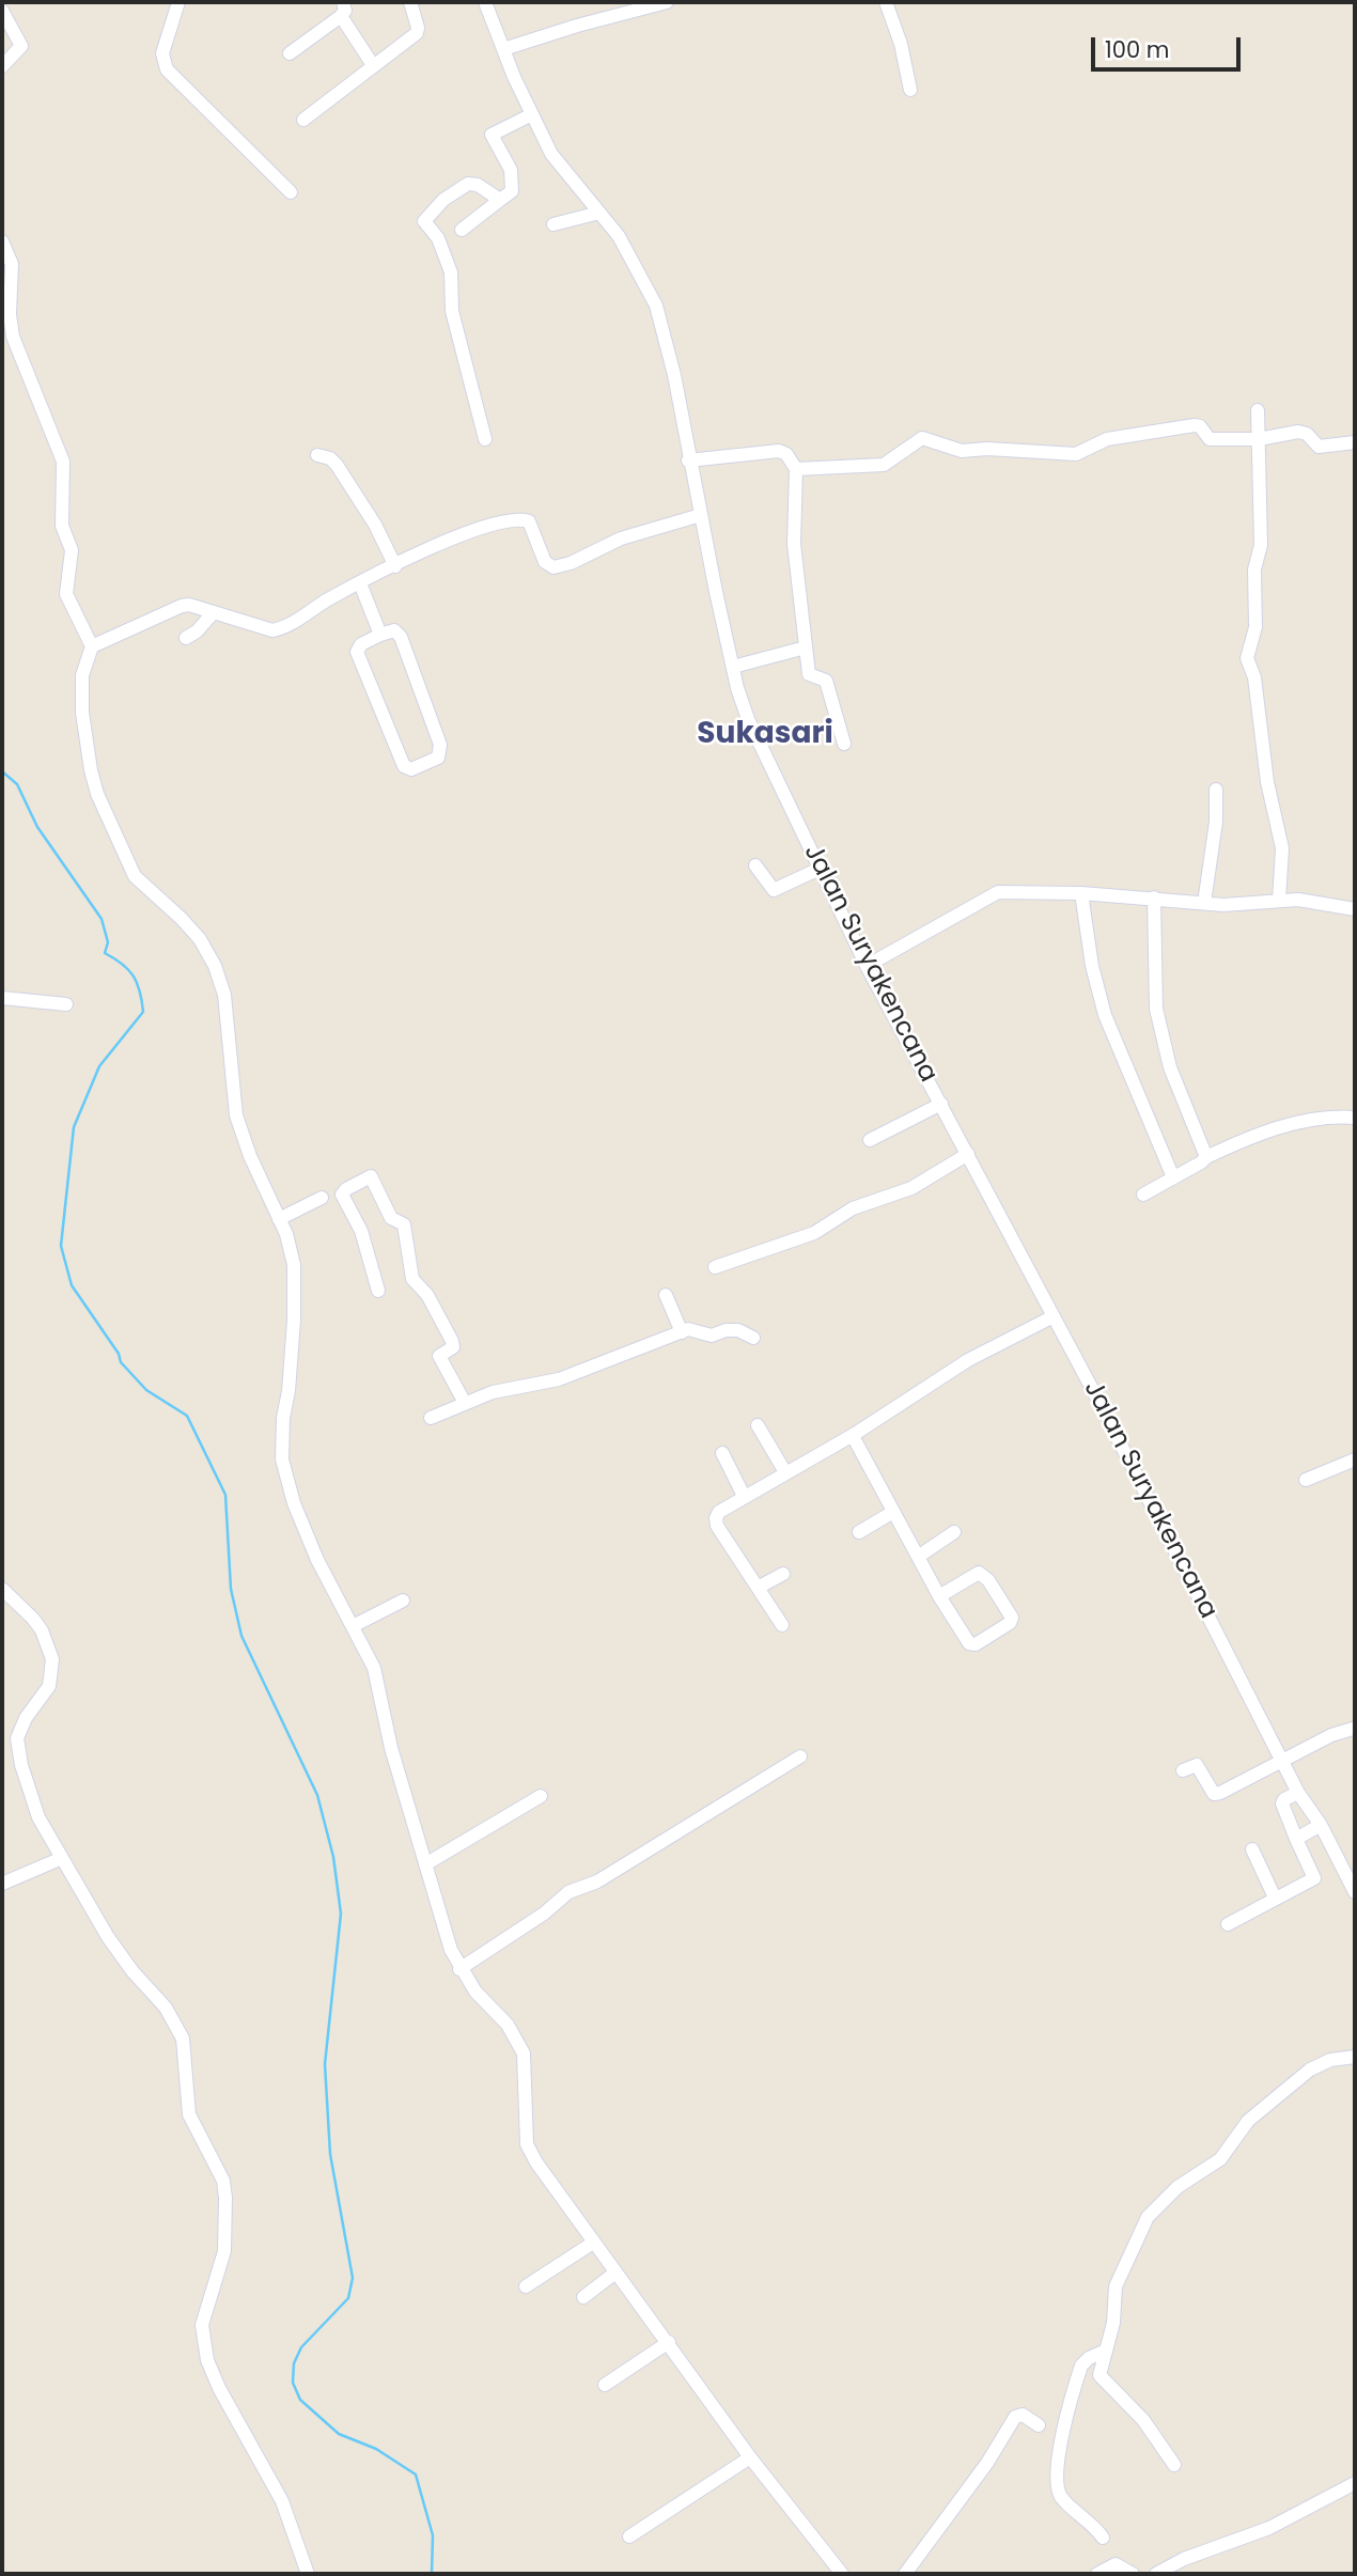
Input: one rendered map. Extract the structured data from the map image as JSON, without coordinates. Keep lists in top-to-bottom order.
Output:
{
  "streets": {
    "street": ["Jalan Suryakencana"]
  },
  "districts": ["Sukasari"],
  "scale_bar": "100 m"
}
